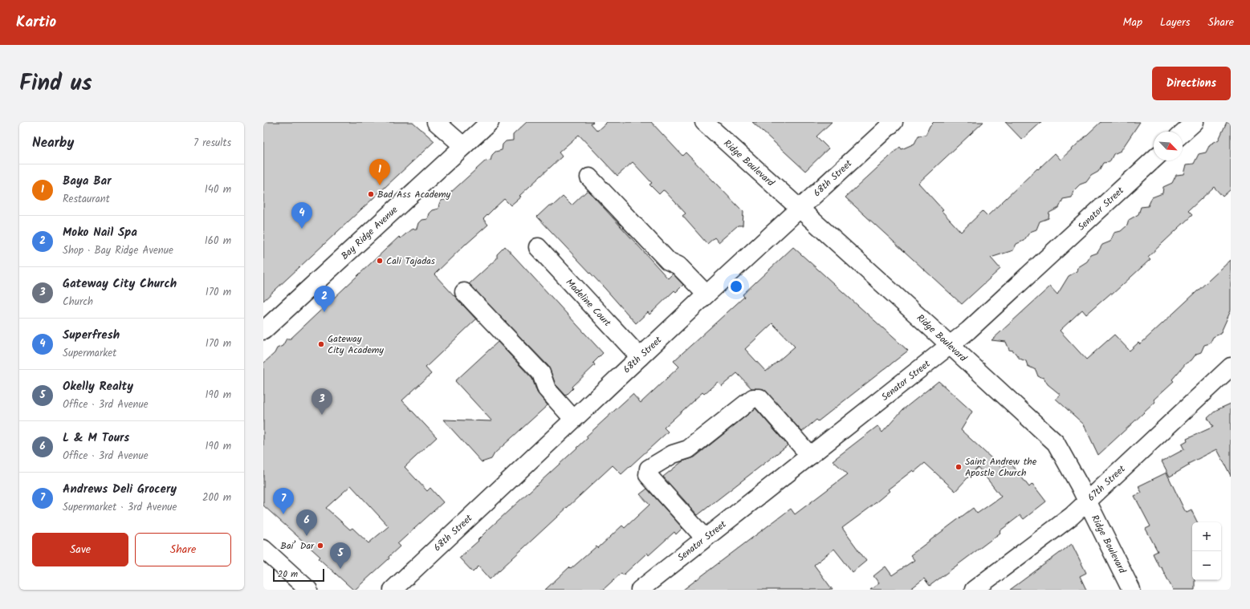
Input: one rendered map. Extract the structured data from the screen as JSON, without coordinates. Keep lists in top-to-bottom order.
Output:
{
  "streets": {
    "street": [
      "Ridge Boulevard",
      "68th Street",
      "Senator Street",
      "Bay Ridge Avenue",
      "Madeline Court",
      "67th Street"
    ]
  },
  "crossings": [
    ["Ridge Boulevard", "68th Street"],
    ["Ridge Boulevard", "Senator Street"],
    ["Ridge Boulevard", "67th Street"],
    ["68th Street", "Madeline Court"]
  ],
  "places": [
    "Bad Ass Academy",
    "Cali Tajadas",
    "Gateway City Academy",
    "Saint Andrew the Apostle Church",
    "Bai’ Dar"
  ],
  "scale_bar": "20 m",
  "north": "bottom right",
  "page": {
    "header": "Kartio",
    "nav": ["Map", "Layers", "Share"],
    "title": "Find us",
    "buttons": [
      "Directions",
      ["Save", "Share"]
    ],
    "heading": ["Nearby", "7 results"],
    "pins": [
      "1",
      "4",
      "2",
      "3",
      "7",
      "6",
      "5"
    ],
    "list": [
      {
        "mark": "1",
        "name": "Baya Bar",
        "note": "Restaurant",
        "value": "140 m"
      },
      {
        "mark": "2",
        "name": "Moko Nail Spa",
        "note": "Shop · Bay Ridge Avenue",
        "value": "160 m"
      },
      {
        "mark": "3",
        "name": "Gateway City Church",
        "note": "Church",
        "value": "170 m"
      },
      {
        "mark": "4",
        "name": "Superfresh",
        "note": "Supermarket",
        "value": "170 m"
      },
      {
        "mark": "5",
        "name": "Okelly Realty",
        "note": "Office · 3rd Avenue",
        "value": "190 m"
      },
      {
        "mark": "6",
        "name": "L & M Tours",
        "note": "Office · 3rd Avenue",
        "value": "190 m"
      },
      {
        "mark": "7",
        "name": "Andrews Deli Grocery",
        "note": "Supermarket · 3rd Avenue",
        "value": "200 m"
      }
    ],
    "map_buttons": ["+", "−"],
    "scale": "20 m"
  }
}
